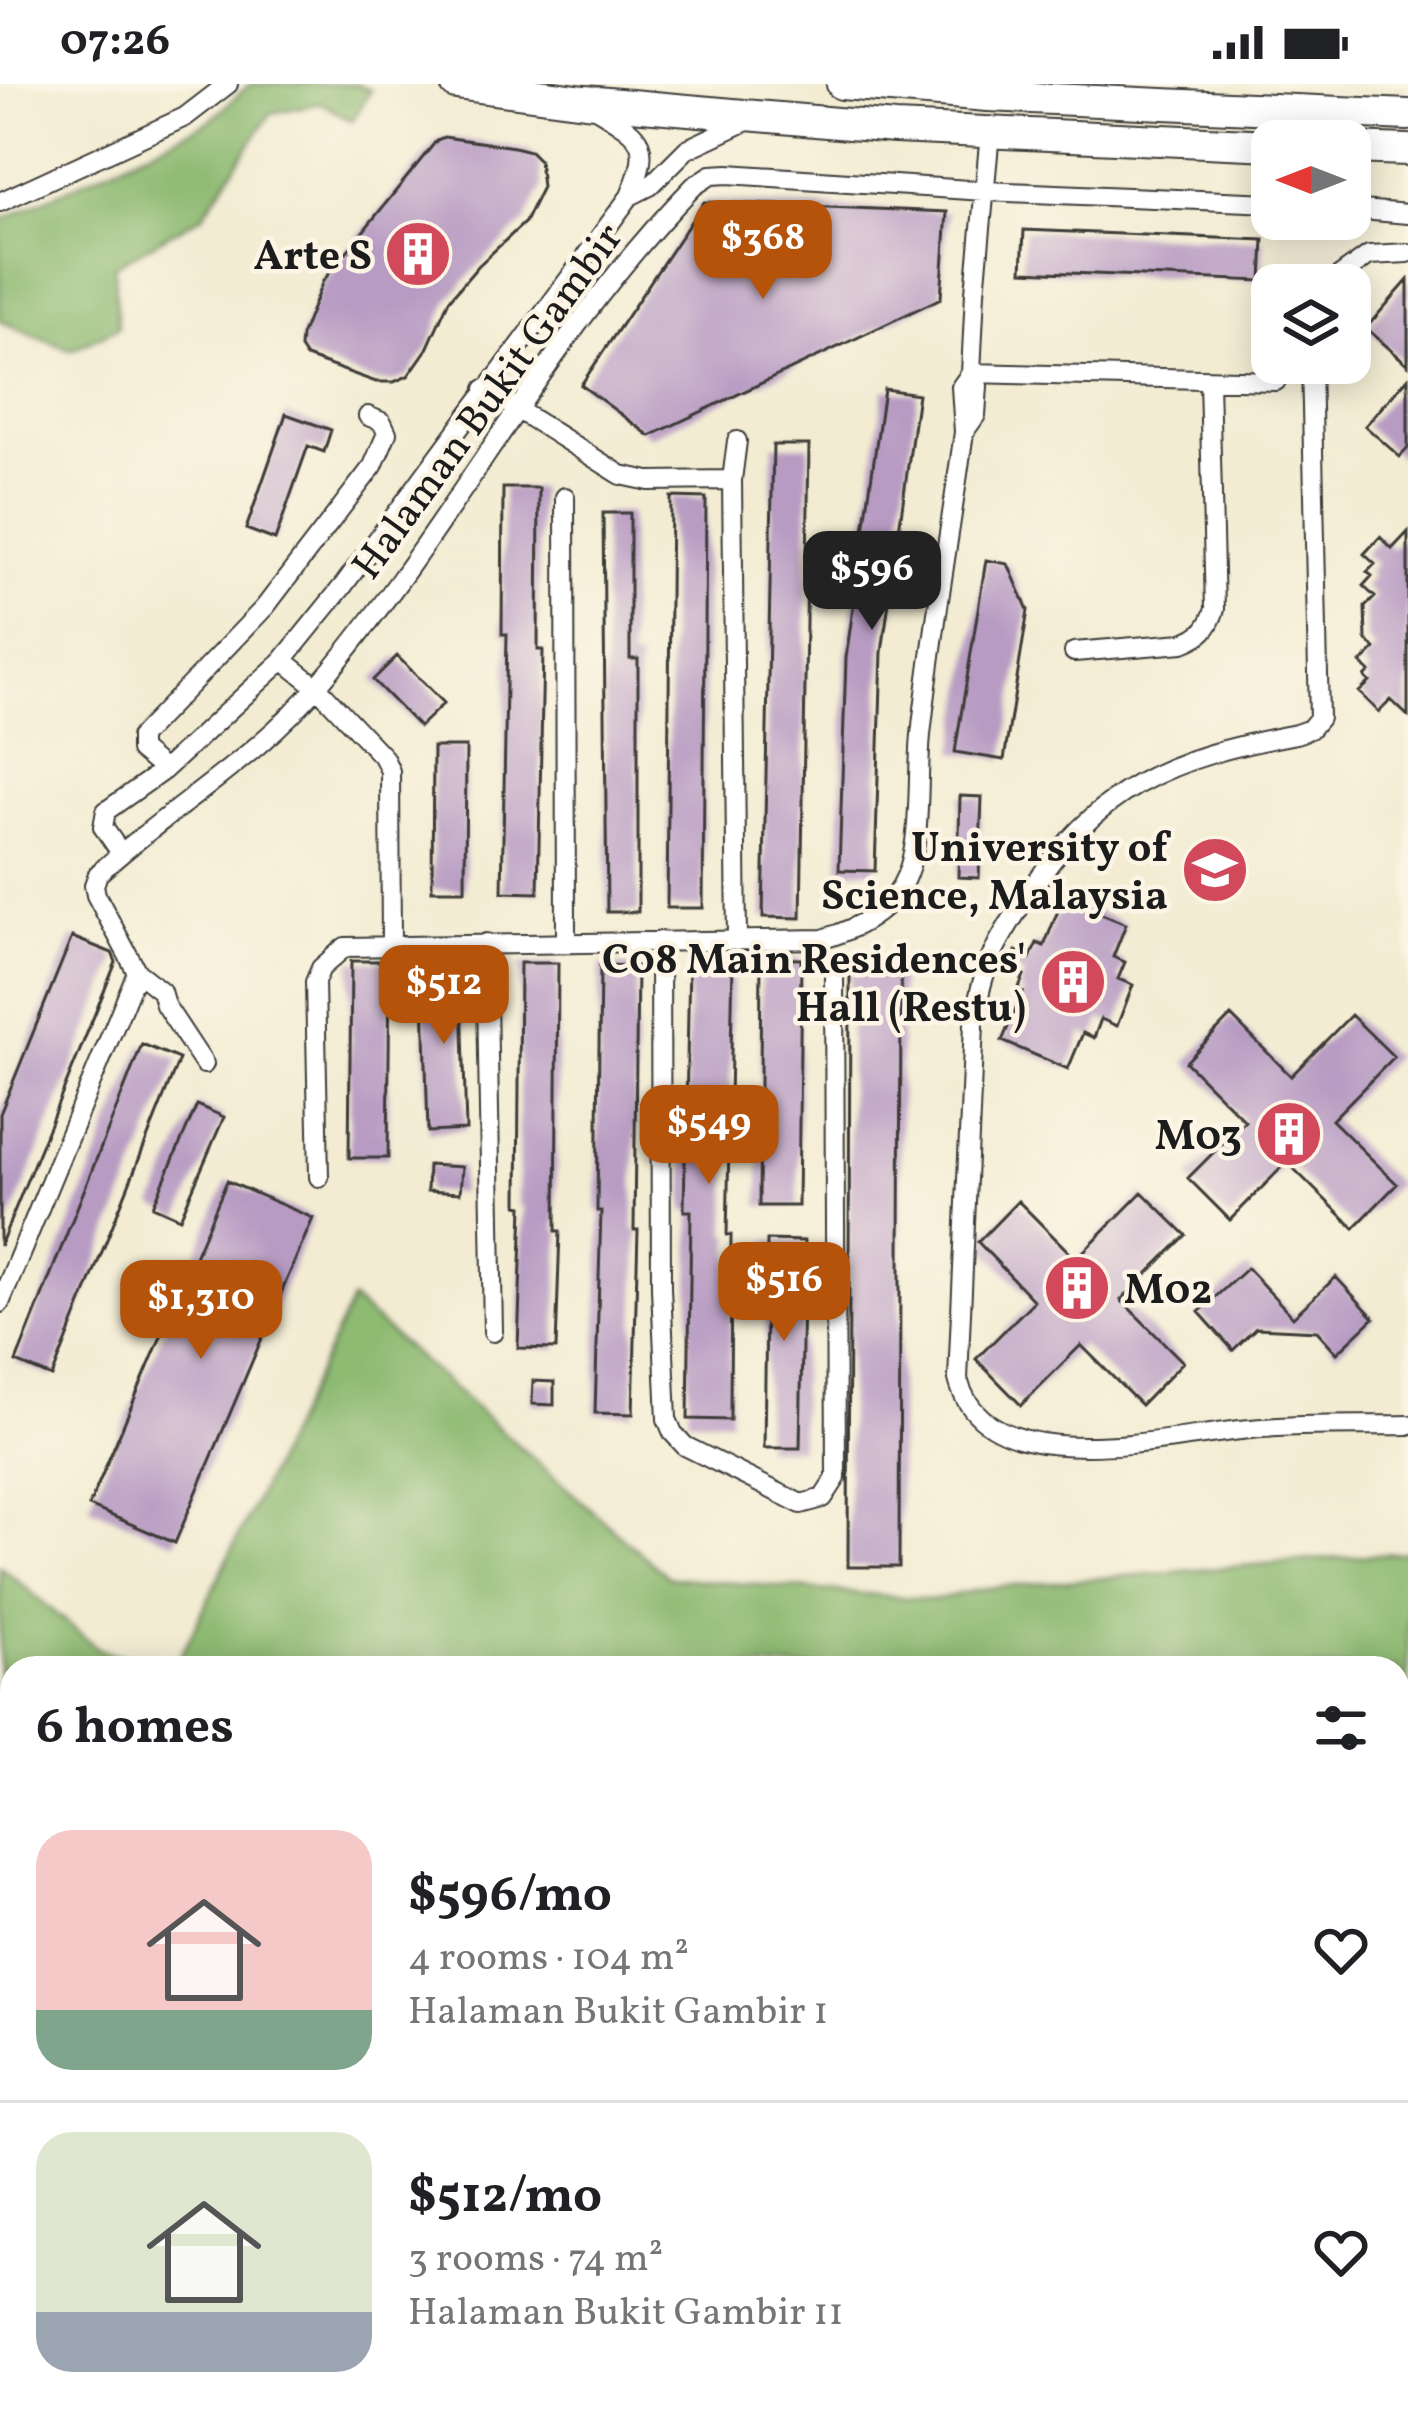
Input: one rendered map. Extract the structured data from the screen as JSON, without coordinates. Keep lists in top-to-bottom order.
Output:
{
  "streets": {
    "street": ["Halaman Bukit Gambir"]
  },
  "places": {
    "building": [
      "Arte S",
      "C08 Main Residences' Hall (Restu)",
      "M03",
      "M02"
    ],
    "school or university": ["University of Science, Malaysia"]
  },
  "north": "left",
  "page": {
    "status": "07:26",
    "price": [
      "$368",
      "$596",
      "$512",
      "$549",
      "$516",
      "$1,310"
    ],
    "heading": "6 homes",
    "list": [
      {
        "name": "$596/mo",
        "note": "4 rooms · 104 m² · Halaman Bukit Gambir 1"
      },
      {
        "name": "$512/mo",
        "note": "3 rooms · 74 m² · Halaman Bukit Gambir 11"
      }
    ]
  }
}
